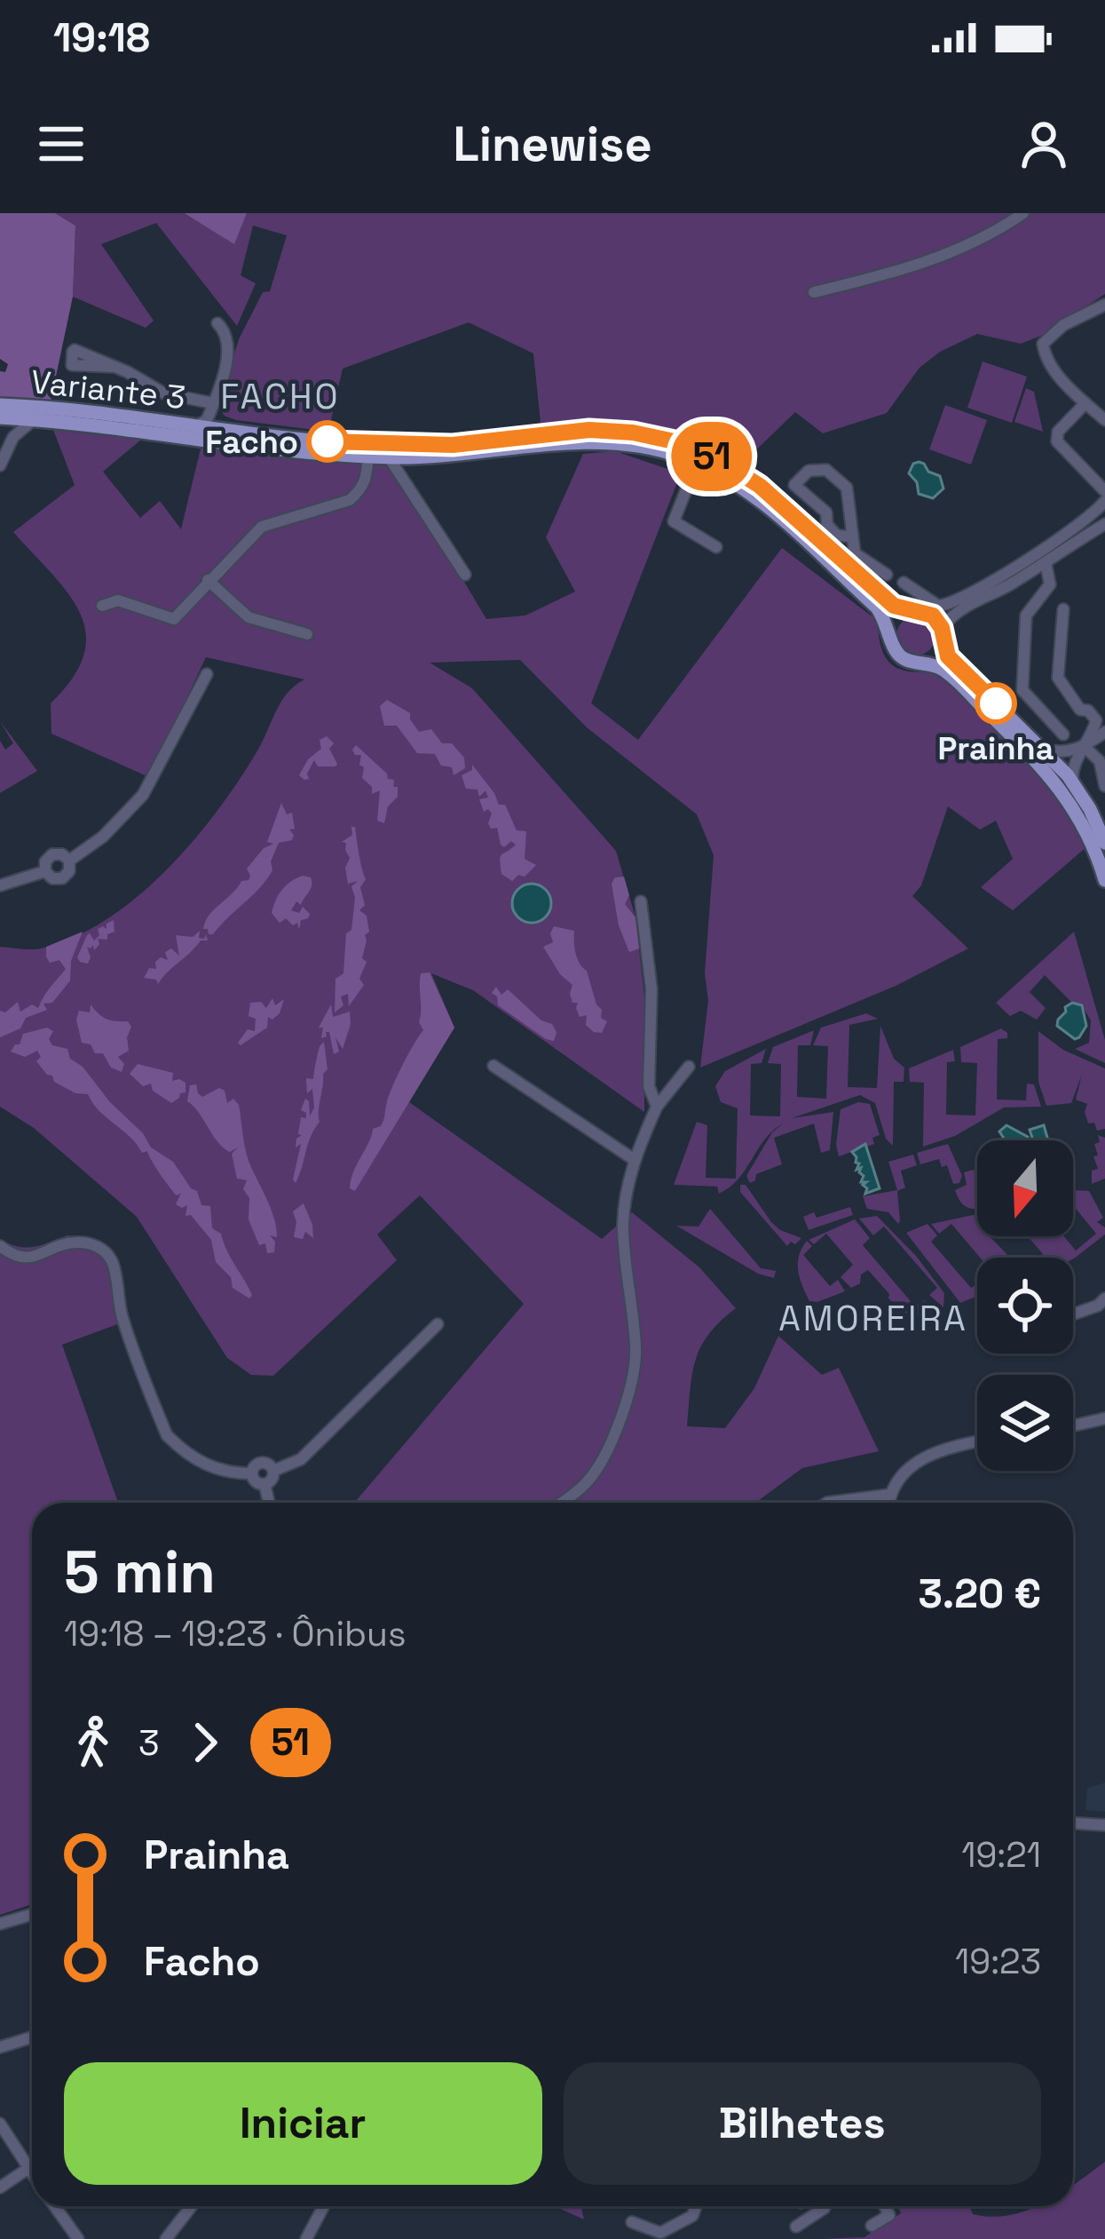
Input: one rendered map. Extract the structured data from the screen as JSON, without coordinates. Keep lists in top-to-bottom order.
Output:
{
  "streets": {
    "main road": ["Variante 3"]
  },
  "districts": ["FACHO", "AMOREIRA"],
  "places": ["Facho", "Prainha"],
  "lines": ["bus line 51"],
  "north": "bottom",
  "page": {
    "status": "19:18",
    "header": "Linewise",
    "on_map": "51",
    "heading": ["5 min", "19:18 – 19:23 · Ônibus", "3.20 €"],
    "legs": ["3", "51"],
    "list": [
      {
        "name": "Prainha",
        "value": "19:21"
      },
      {
        "name": "Facho",
        "value": "19:23"
      }
    ],
    "buttons": ["Iniciar", "Bilhetes"]
  }
}
